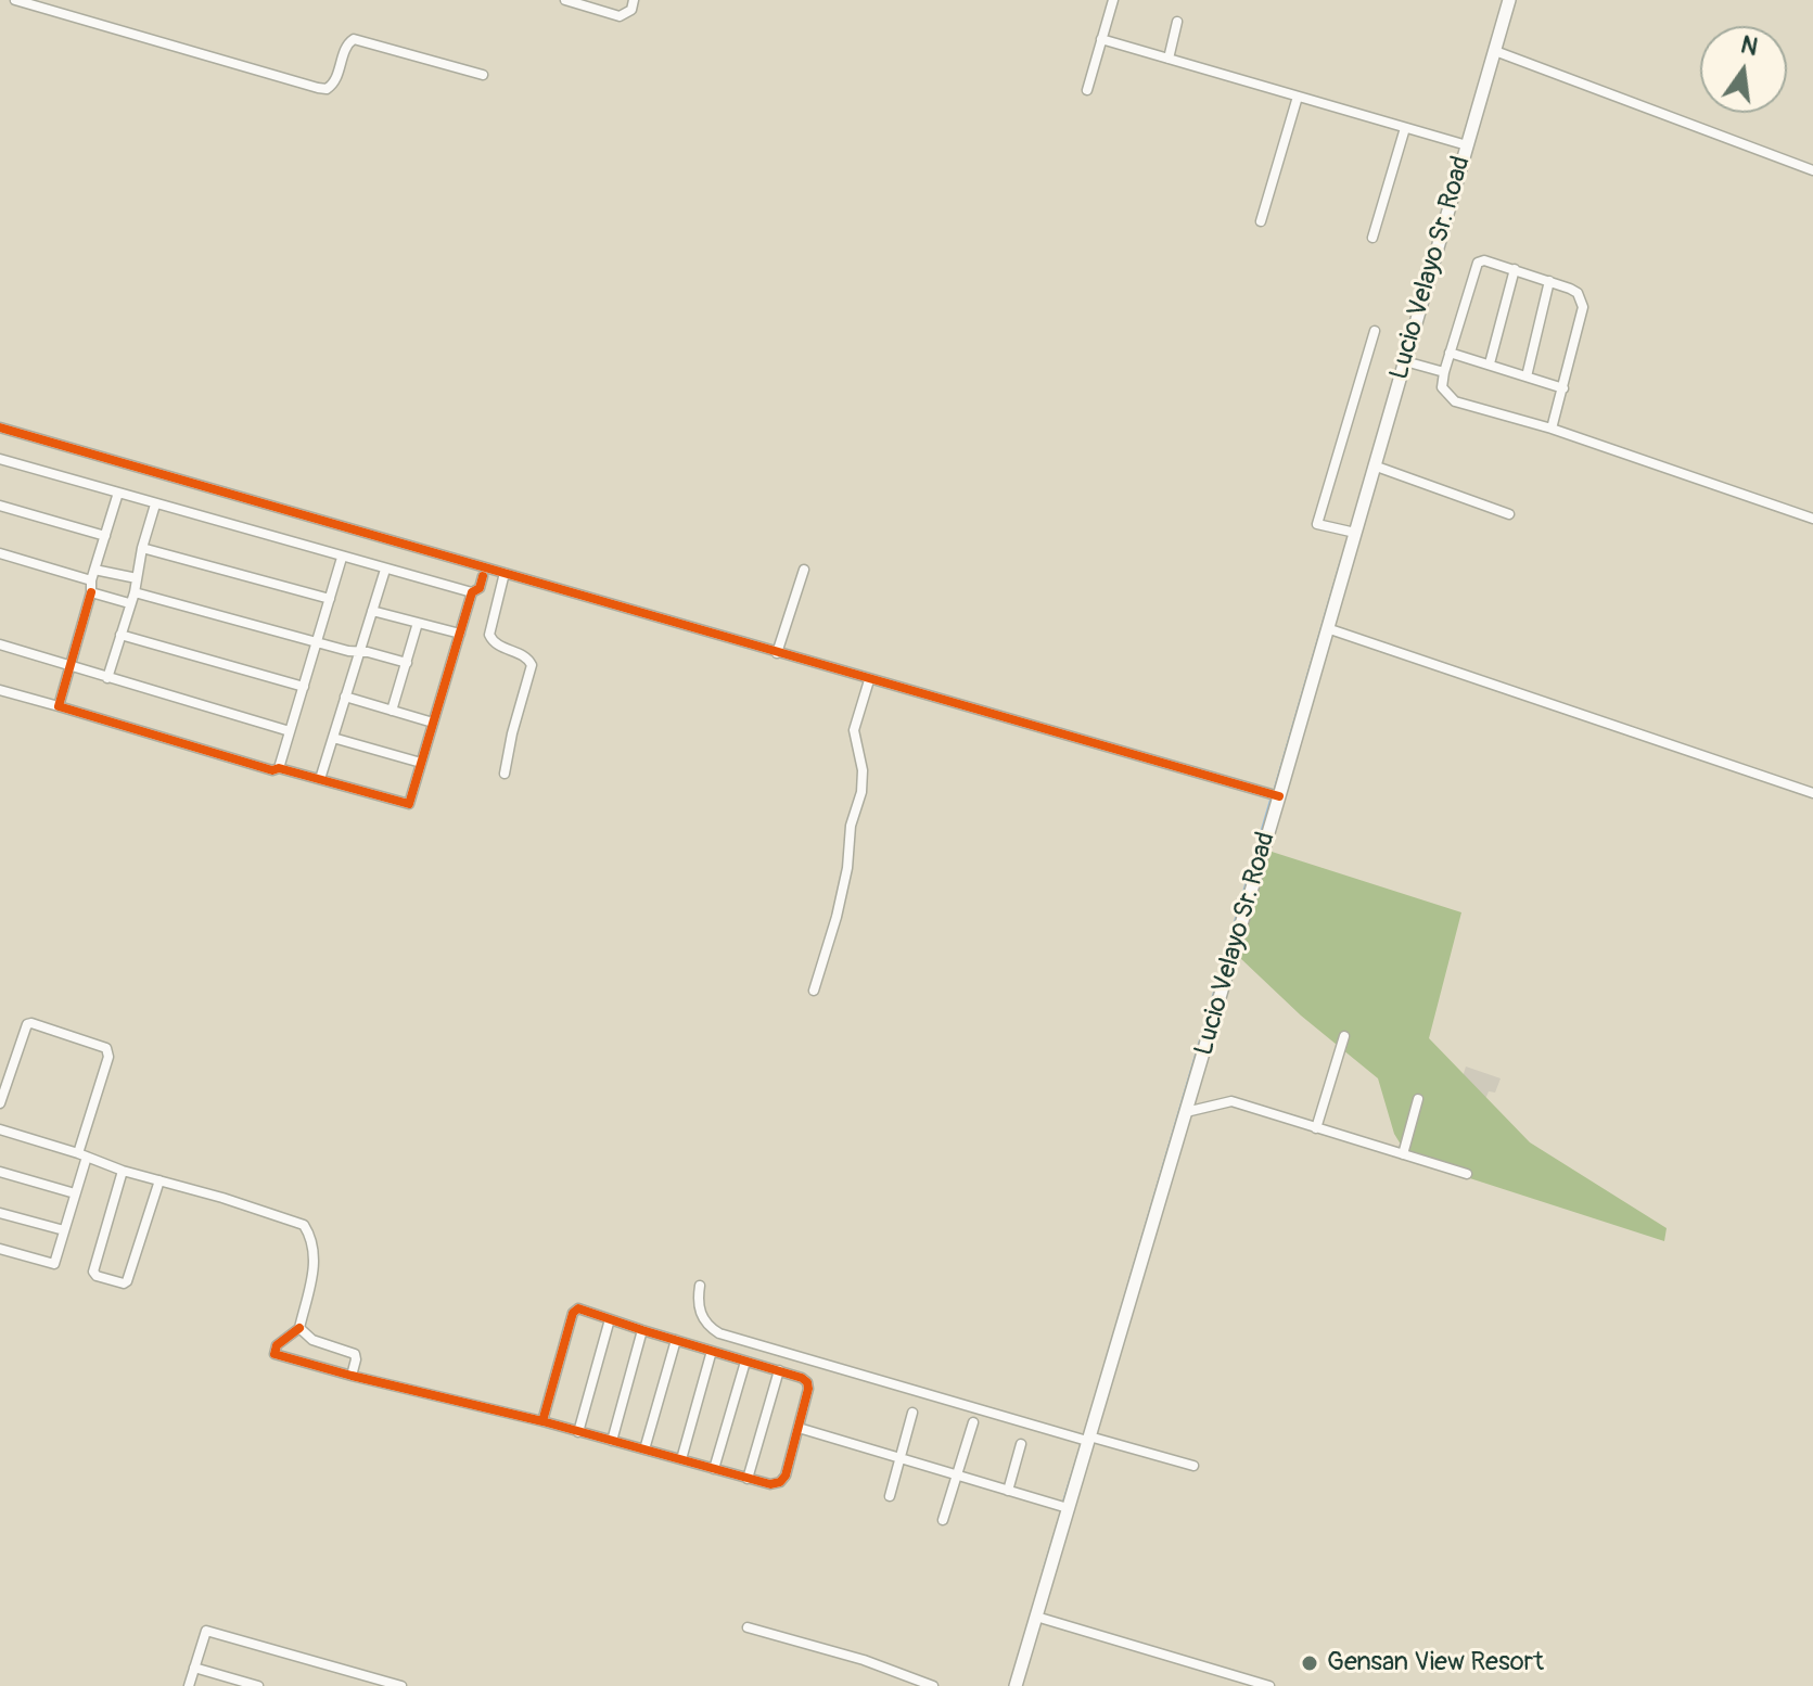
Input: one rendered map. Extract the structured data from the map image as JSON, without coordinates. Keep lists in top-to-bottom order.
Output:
{
  "streets": {
    "main road": ["Lucio Velayo Sr. Road"]
  },
  "places": ["Gensan View Resort"],
  "north": "top"
}
